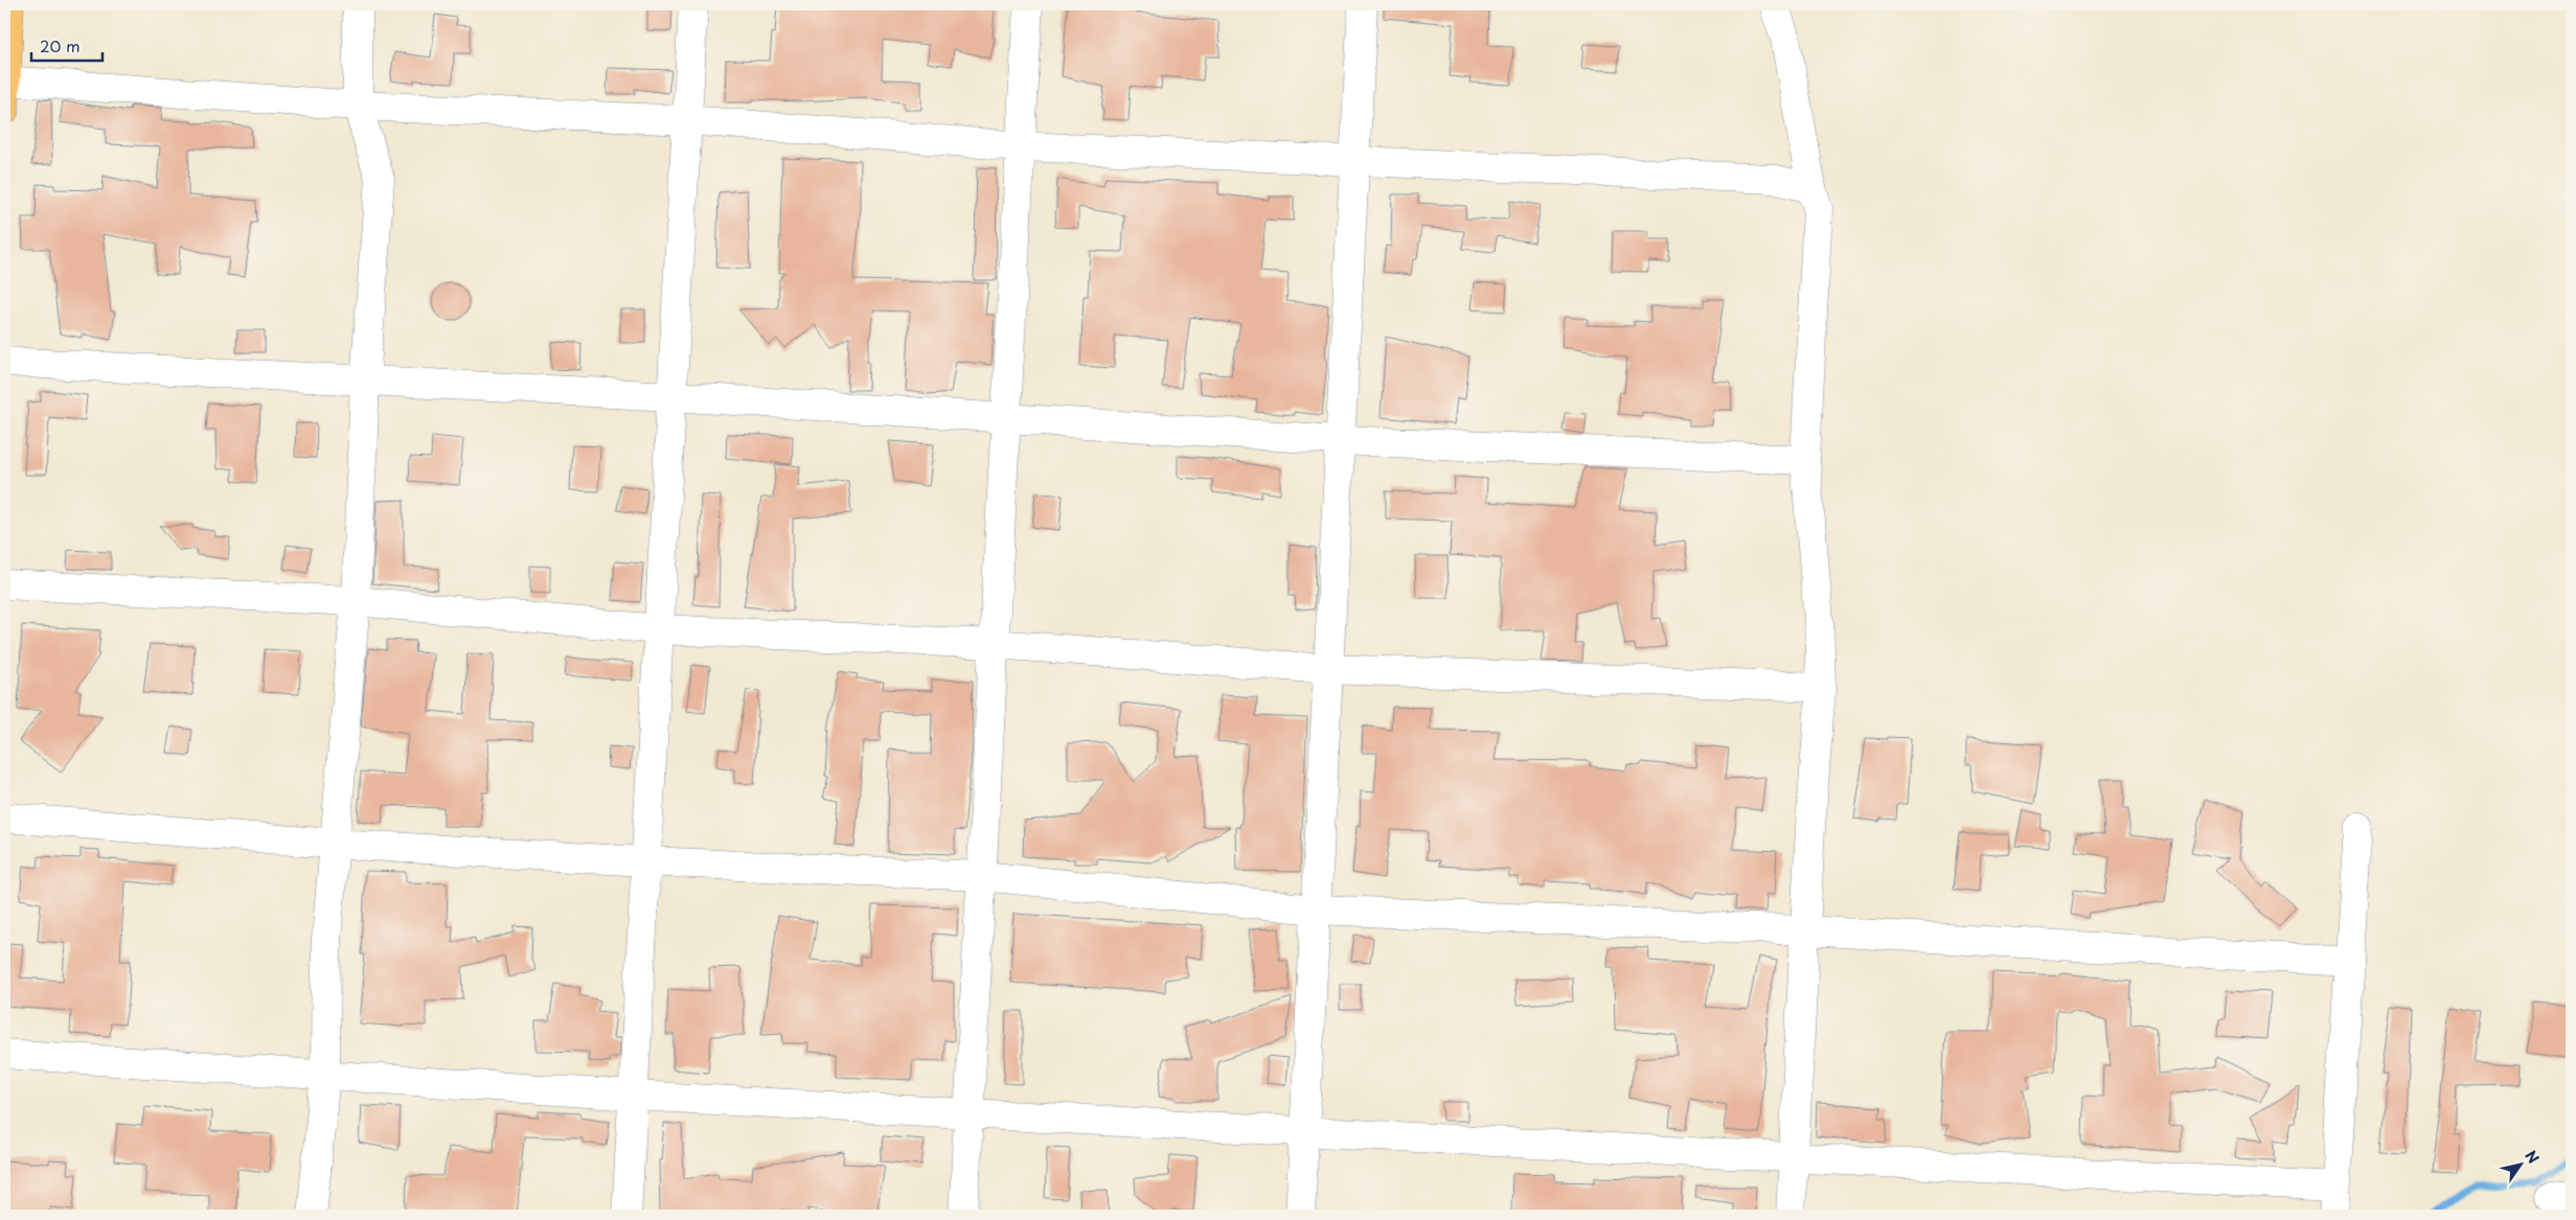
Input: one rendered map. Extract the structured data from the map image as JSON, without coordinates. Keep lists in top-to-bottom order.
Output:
{
  "scale_bar": "20 m",
  "north": "top right"
}
